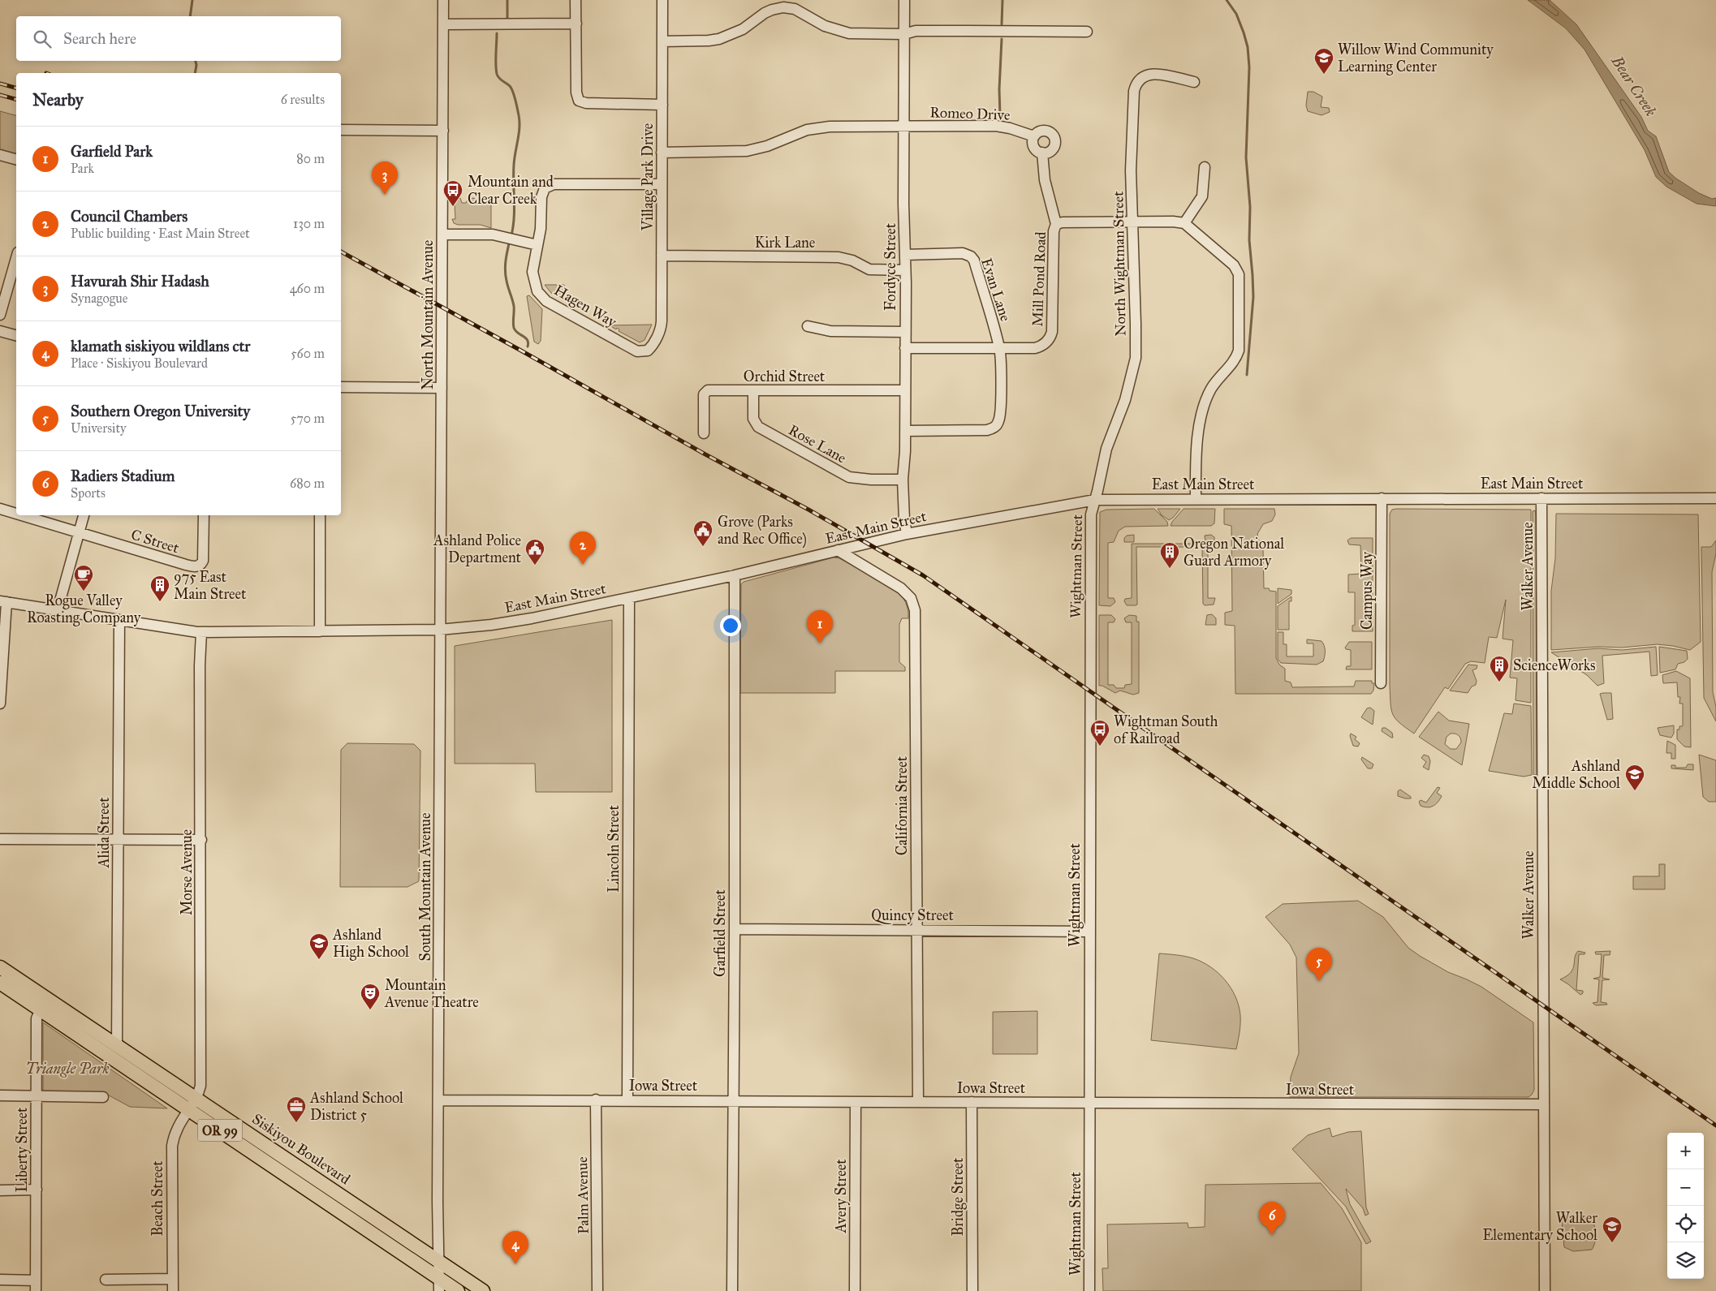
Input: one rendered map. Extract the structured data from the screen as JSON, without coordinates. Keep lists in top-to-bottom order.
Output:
{
  "streets": {
    "main road": ["OR 99", "Siskiyou Boulevard"],
    "street": [
      "Romeo Drive",
      "Village Park Drive",
      "Kirk Lane",
      "North Wightman Street",
      "Fordyce Street",
      "Mill Pond Road",
      "Evan Lane",
      "Hagen Way",
      "North Mountain Avenue",
      "Orchid Street",
      "Rose Lane",
      "East Main Street",
      "C Street",
      "Wightman Street",
      "Walker Avenue",
      "Campus Way",
      "California Street",
      "Alida Street",
      "Lincoln Street",
      "Morse Avenue",
      "South Mountain Avenue",
      "Quincy Street",
      "Garfield Street",
      "Iowa Street",
      "Liberty Street",
      "Palm Avenue",
      "Avery Street",
      "Bridge Street",
      "Beach Street"
    ]
  },
  "crossings": [
    ["Romeo Drive", "Village Park Drive"],
    ["Romeo Drive", "Fordyce Street"],
    ["Village Park Drive", "Kirk Lane"],
    ["Village Park Drive", "Hagen Way"],
    ["Kirk Lane", "Fordyce Street"],
    ["North Wightman Street", "Mill Pond Road"],
    ["North Wightman Street", "East Main Street"],
    ["North Wightman Street", "Wightman Street"],
    ["Fordyce Street", "Mill Pond Road"],
    ["Fordyce Street", "Evan Lane"],
    ["Fordyce Street", "Orchid Street"],
    ["Fordyce Street", "Rose Lane"],
    ["Fordyce Street", "East Main Street"],
    ["Mill Pond Road", "Evan Lane"],
    ["North Mountain Avenue", "East Main Street"],
    ["North Mountain Avenue", "South Mountain Avenue"],
    ["Orchid Street", "Rose Lane"],
    ["East Main Street", "Wightman Street"],
    ["East Main Street", "Walker Avenue"],
    ["East Main Street", "Campus Way"],
    ["East Main Street", "California Street"],
    ["East Main Street", "Alida Street"],
    ["East Main Street", "Lincoln Street"],
    ["East Main Street", "Morse Avenue"],
    ["East Main Street", "South Mountain Avenue"],
    ["East Main Street", "Garfield Street"],
    ["Wightman Street", "Quincy Street"],
    ["Wightman Street", "Iowa Street"],
    ["Walker Avenue", "Iowa Street"],
    ["California Street", "Quincy Street"],
    ["California Street", "Iowa Street"],
    ["Alida Street", "Siskiyou Boulevard"],
    ["Lincoln Street", "Iowa Street"],
    ["Morse Avenue", "Siskiyou Boulevard"],
    ["Morse Avenue", "Beach Street"],
    ["South Mountain Avenue", "Iowa Street"],
    ["South Mountain Avenue", "Siskiyou Boulevard"],
    ["Quincy Street", "Garfield Street"],
    ["Garfield Street", "Iowa Street"],
    ["Iowa Street", "Palm Avenue"],
    ["Iowa Street", "Avery Street"],
    ["Iowa Street", "Bridge Street"],
    ["Siskiyou Boulevard", "Liberty Street"],
    ["Siskiyou Boulevard", "Beach Street"]
  ],
  "water": ["Bear Creek"],
  "parks": ["Triangle Park"],
  "places": {
    "school or university": [
      "Willow Wind Community Learning Center",
      "Ashland Middle School",
      "Ashland High School",
      "Walker Elementary School"
    ],
    "bus stop": ["Mountain and Clear Creek", "Wightman South of Railroad"],
    "public building": ["Grove (Parks and Rec Office)", "Ashland Police Department"],
    "building": ["Oregon National Guard Armory", "975 East Main Street", "ScienceWorks"],
    "cafe": ["Rogue Valley Roasting Company"],
    "theatre": ["Mountain Avenue Theatre"],
    "office": ["Ashland School District 5"]
  },
  "page": {
    "search": "Search here",
    "heading": ["Nearby", "6 results"],
    "list": [
      {
        "mark": "1",
        "name": "Garfield Park",
        "note": "Park",
        "value": "80 m"
      },
      {
        "mark": "2",
        "name": "Council Chambers",
        "note": "Public building · East Main Street",
        "value": "130 m"
      },
      {
        "mark": "3",
        "name": "Havurah Shir Hadash",
        "note": "Synagogue",
        "value": "460 m"
      },
      {
        "mark": "4",
        "name": "klamath siskiyou wildlans ctr",
        "note": "Place · Siskiyou Boulevard",
        "value": "560 m"
      },
      {
        "mark": "5",
        "name": "Southern Oregon University",
        "note": "University",
        "value": "570 m"
      },
      {
        "mark": "6",
        "name": "Radiers Stadium",
        "note": "Sports",
        "value": "680 m"
      }
    ],
    "pins": [
      "3",
      "2",
      "1",
      "5",
      "6",
      "4"
    ],
    "map_buttons": ["+", "−"]
  }
}
